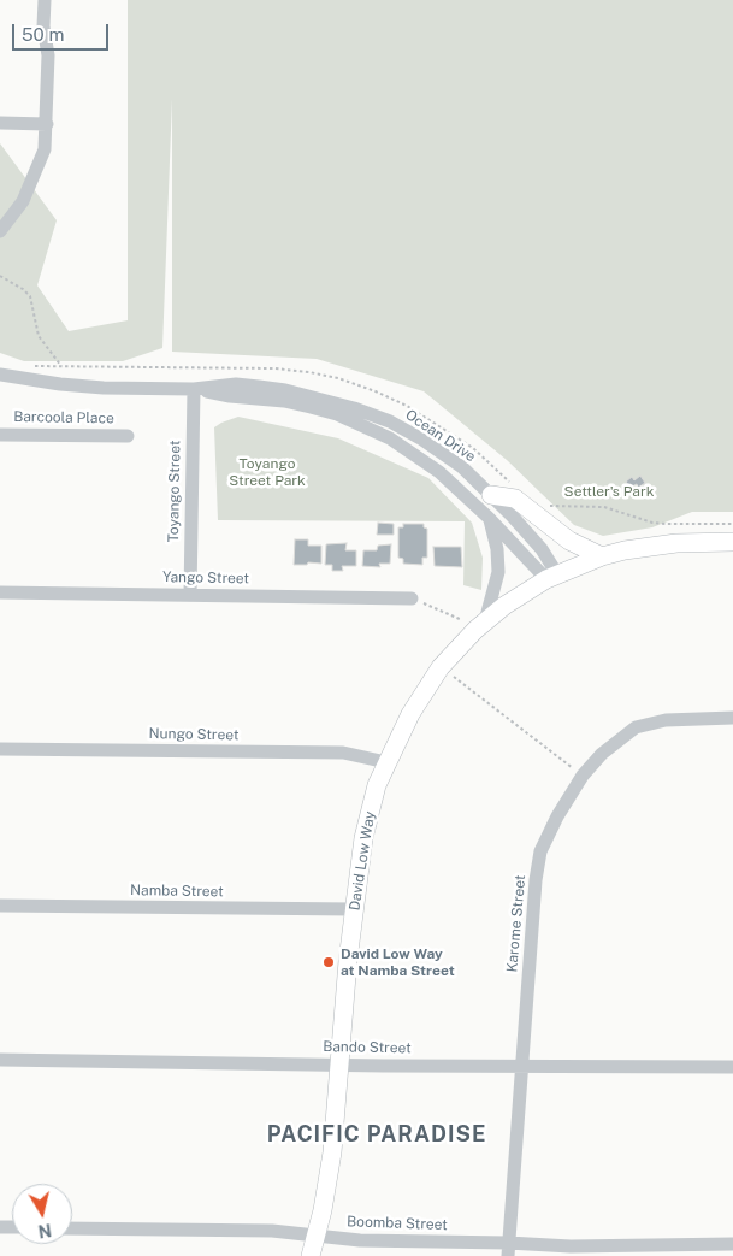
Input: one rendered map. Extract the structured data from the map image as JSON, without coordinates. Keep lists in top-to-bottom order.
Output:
{
  "streets": {
    "main road": ["David Low Way"],
    "street": [
      "Barcoola Place",
      "Ocean Drive",
      "Toyango Street",
      "Yango Street",
      "Nungo Street",
      "Namba Street",
      "Karome Street",
      "Bando Street",
      "Boomba Street"
    ]
  },
  "crossings": [
    ["Ocean Drive", "Toyango Street"],
    ["Ocean Drive", "David Low Way"],
    ["Toyango Street", "Yango Street"],
    ["Nungo Street", "David Low Way"],
    ["David Low Way", "Namba Street"],
    ["David Low Way", "Bando Street"],
    ["David Low Way", "Boomba Street"],
    ["Karome Street", "Bando Street"],
    ["Karome Street", "Boomba Street"]
  ],
  "districts": ["PACIFIC PARADISE"],
  "parks": ["Toyango Street Park", "Settler's Park"],
  "places": ["David Low Way at Namba Street"],
  "scale_bar": "50 m",
  "north": "bottom"
}
